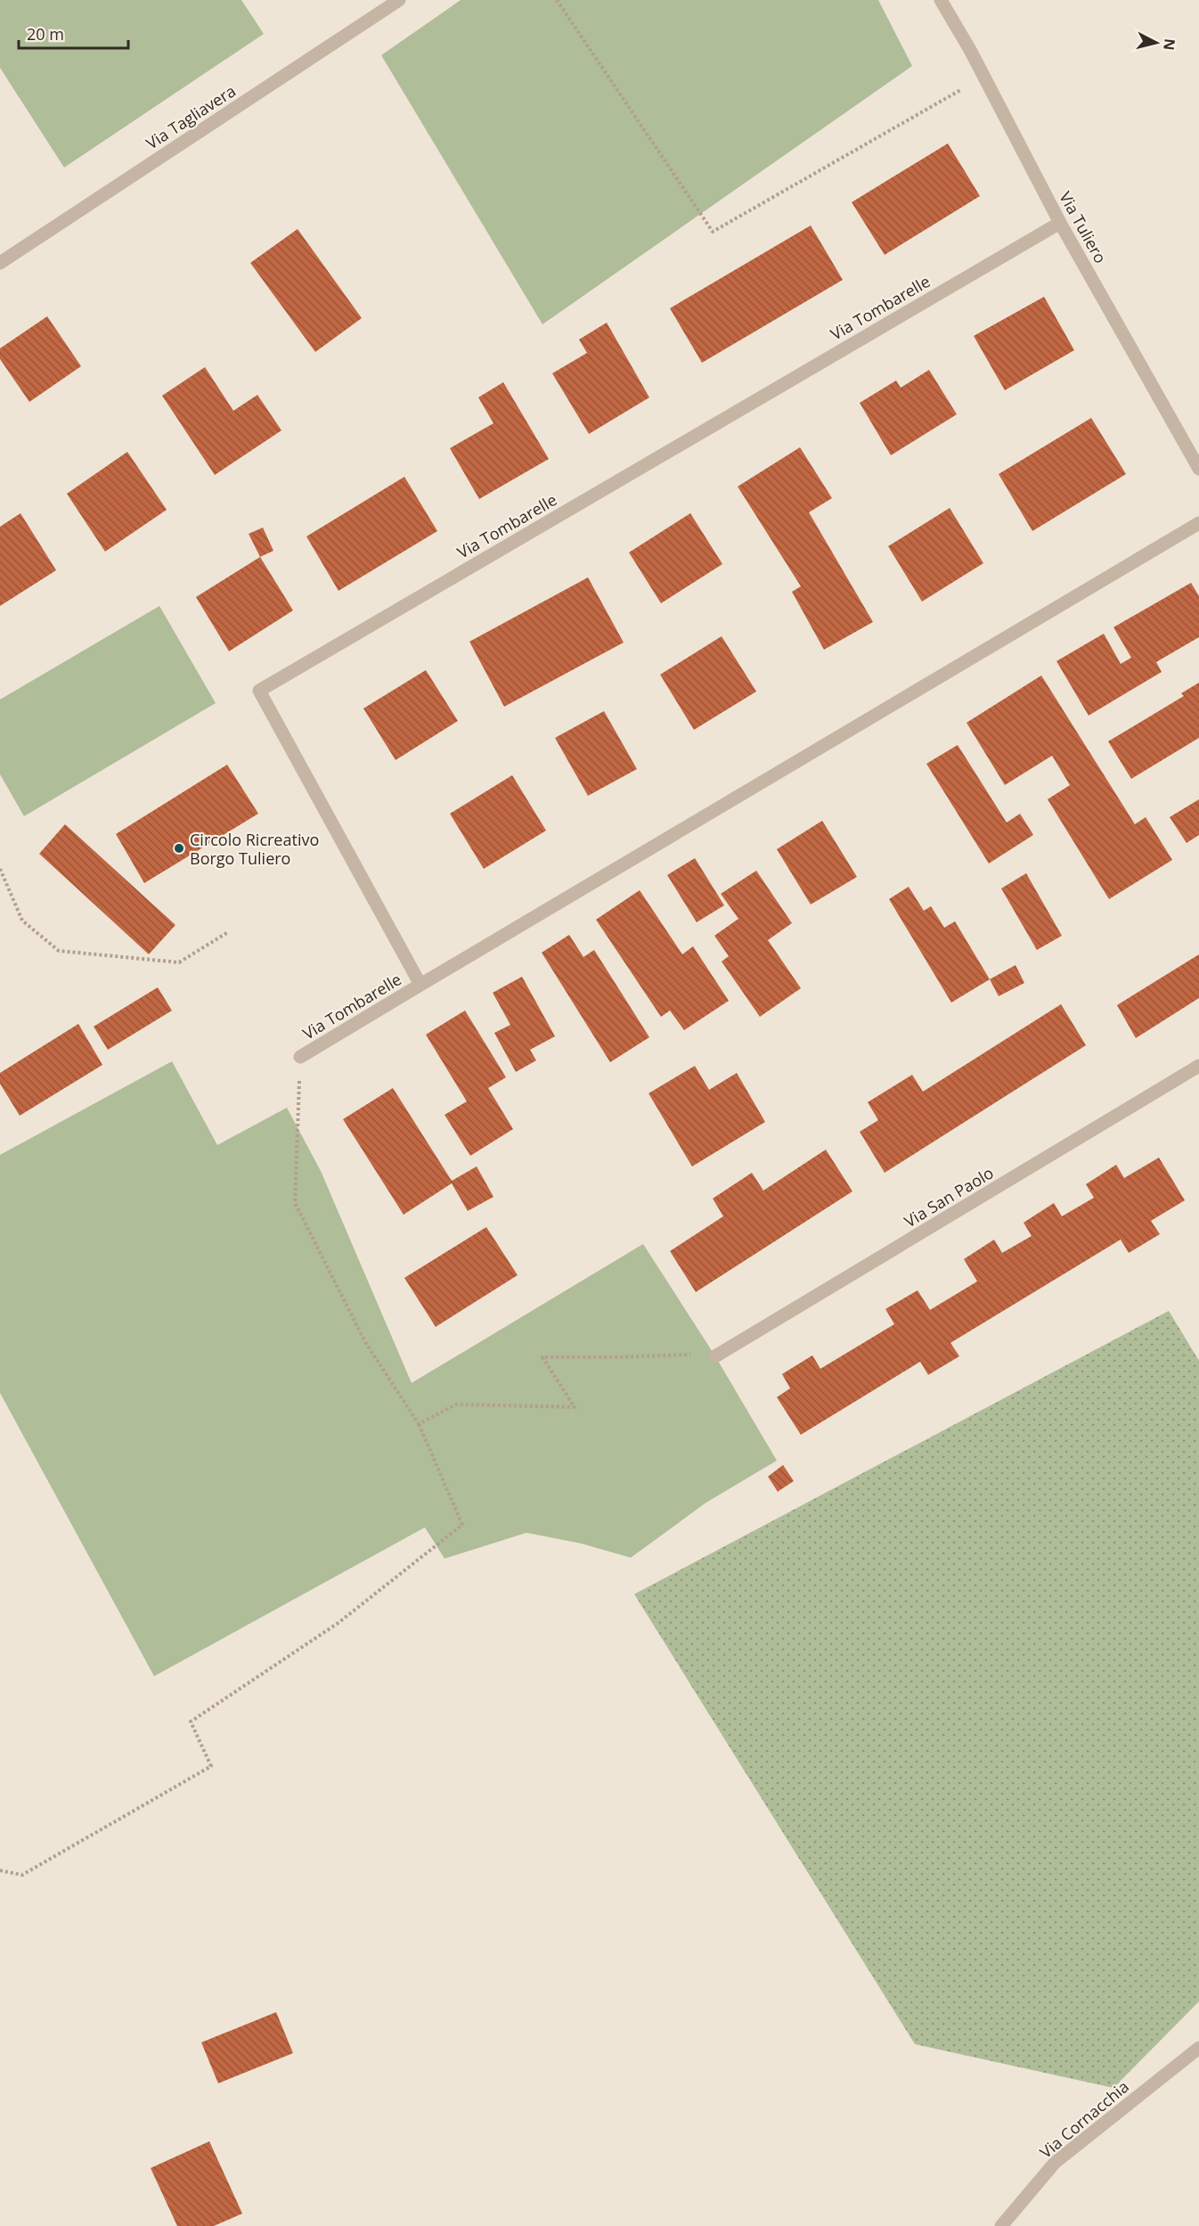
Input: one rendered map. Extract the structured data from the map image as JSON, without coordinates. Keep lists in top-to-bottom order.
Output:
{
  "streets": {
    "street": [
      "Via Tagliavera",
      "Via Tuliero",
      "Via Tombarelle",
      "Via San Paolo",
      "Via Cornacchia"
    ]
  },
  "crossings": [
    ["Via Tuliero", "Via Tombarelle"]
  ],
  "places": ["Circolo Ricreativo Borgo Tuliero"],
  "scale_bar": "20 m",
  "north": "right"
}
